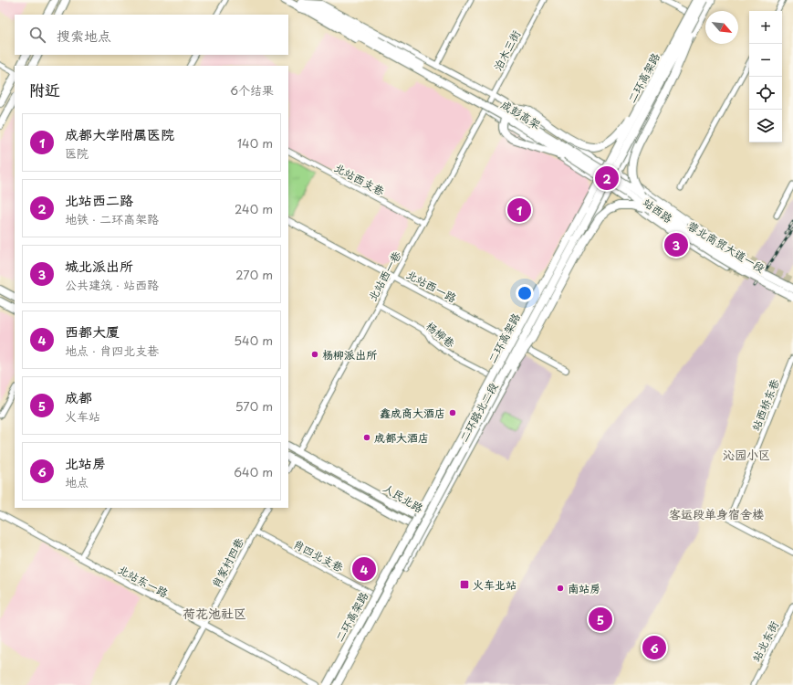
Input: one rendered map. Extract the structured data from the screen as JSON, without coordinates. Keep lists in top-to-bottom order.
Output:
{
  "streets": {
    "main road": [
      "二环高架路",
      "成彭高架",
      "站西路",
      "蓉北商贸大道一段",
      "二环路北二段",
      "人民北路"
    ],
    "street": [
      "泊木三街",
      "北站西支巷",
      "北站西一巷",
      "北站西一路",
      "杨柳巷",
      "站西桥东巷",
      "肖四北支巷",
      "肖家村四巷",
      "北站东一路",
      "站北东街"
    ]
  },
  "crossings": [
    ["泊木三街", "站西路"],
    ["泊木三街", "北站西一巷"],
    ["成彭高架", "蓉北商贸大道一段"],
    ["北站西支巷", "北站西一巷"],
    ["站西路", "北站西一巷"],
    ["站西路", "二环路北二段"],
    ["北站西一巷", "北站西一路"],
    ["北站西一巷", "杨柳巷"],
    ["北站西一巷", "人民北路"],
    ["北站西一路", "二环路北二段"],
    ["杨柳巷", "二环路北二段"],
    ["二环路北二段", "人民北路"],
    ["二环路北二段", "肖四北支巷"],
    ["肖四北支巷", "肖家村四巷"],
    ["肖家村四巷", "北站东一路"]
  ],
  "districts": ["沁园小区", "客运段单身宿舍楼", "荷花池社区"],
  "places": {
    "other": [
      "杨柳派出所",
      "鑫成商大酒店",
      "成都大酒店",
      "南站房"
    ],
    "transit": ["火车北站"]
  },
  "north": "bottom right",
  "page": {
    "map_buttons": ["+", "−"],
    "search": "搜索地点",
    "heading": ["附近", "6个结果"],
    "list": [
      {
        "mark": "1",
        "name": "成都大学附属医院",
        "note": "医院",
        "value": "140 m"
      },
      {
        "mark": "2",
        "name": "北站西二路",
        "note": "地铁 · 二环高架路",
        "value": "240 m"
      },
      {
        "mark": "3",
        "name": "城北派出所",
        "note": "公共建筑 · 站西路",
        "value": "270 m"
      },
      {
        "mark": "4",
        "name": "西都大厦",
        "note": "地点 · 肖四北支巷",
        "value": "540 m"
      },
      {
        "mark": "5",
        "name": "成都",
        "note": "火车站",
        "value": "570 m"
      },
      {
        "mark": "6",
        "name": "北站房",
        "note": "地点",
        "value": "640 m"
      }
    ],
    "pins": [
      "2",
      "1",
      "3",
      "4",
      "5",
      "6"
    ]
  }
}
